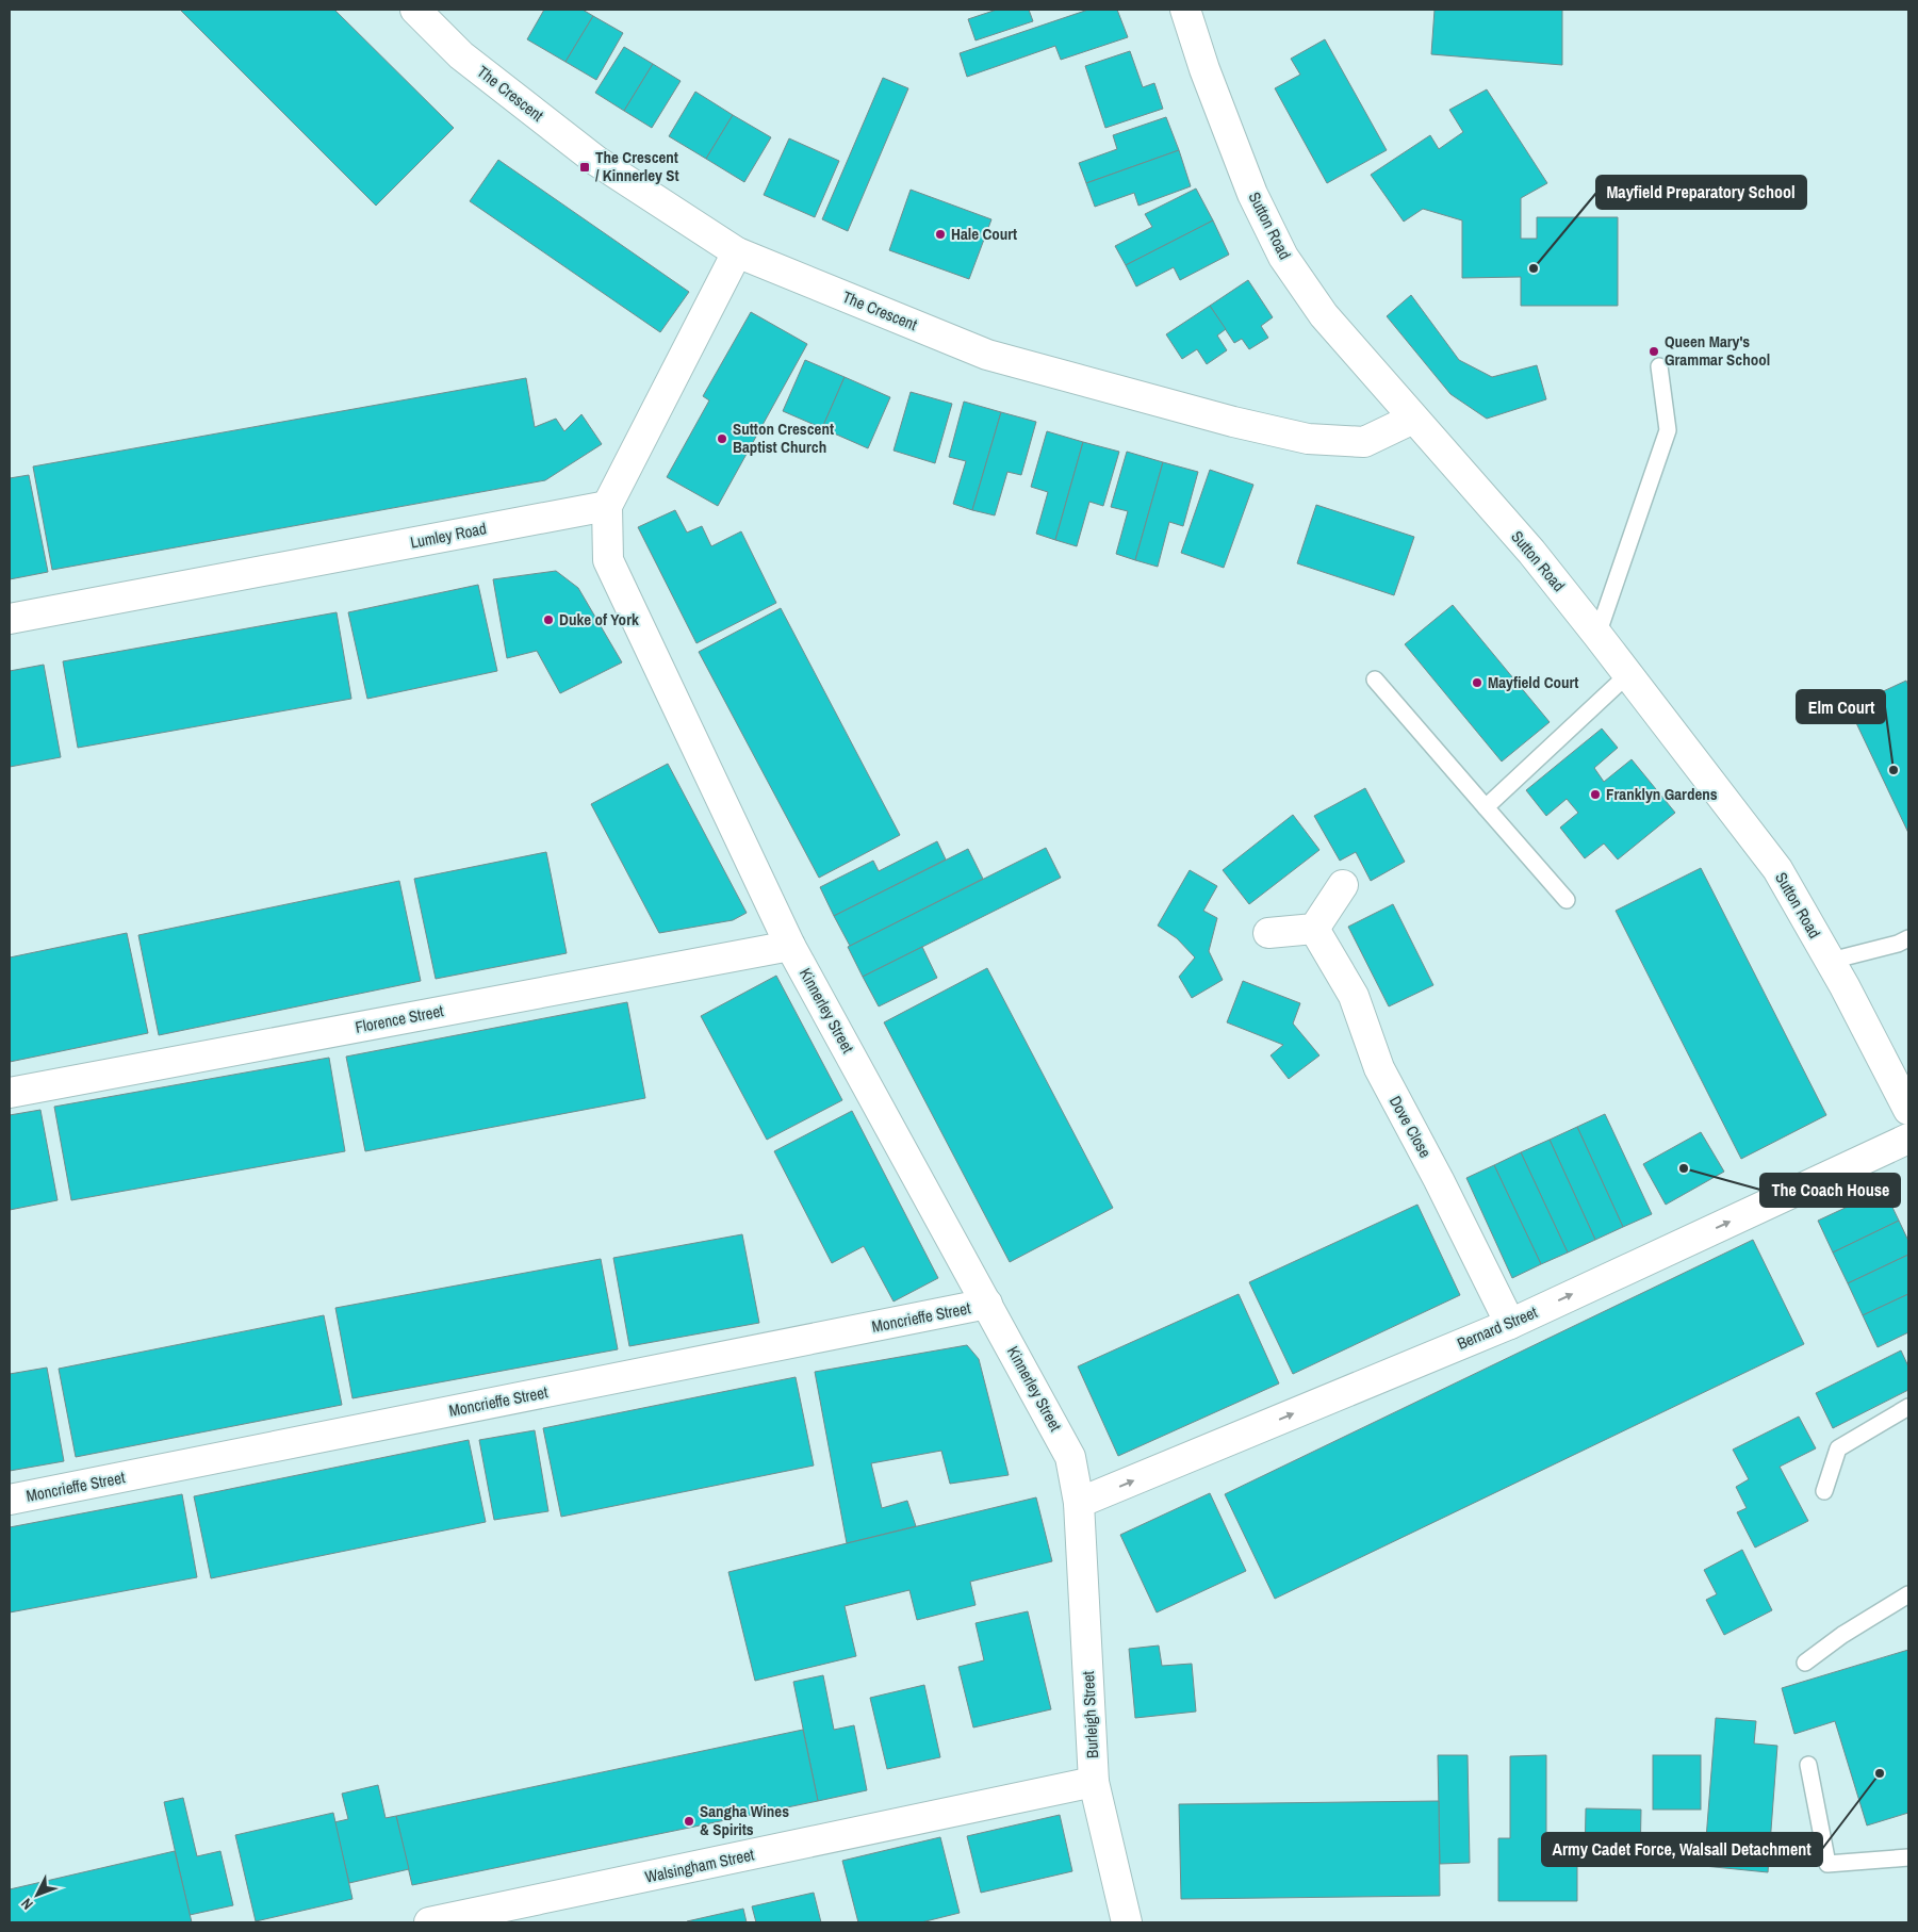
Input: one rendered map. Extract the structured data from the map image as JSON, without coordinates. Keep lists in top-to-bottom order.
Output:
{
  "streets": {
    "street": [
      "The Crescent",
      "Sutton Road",
      "Lumley Road",
      "Kinnerley Street",
      "Florence Street",
      "Dove Close",
      "Moncrieffe Street",
      "Bernard Street",
      "Burleigh Street",
      "Walsingham Street"
    ]
  },
  "crossings": [
    ["The Crescent", "Sutton Road"],
    ["Lumley Road", "Kinnerley Street"],
    ["Kinnerley Street", "Florence Street"],
    ["Kinnerley Street", "Moncrieffe Street"],
    ["Kinnerley Street", "Bernard Street"],
    ["Kinnerley Street", "Burleigh Street"],
    ["Dove Close", "Bernard Street"],
    ["Bernard Street", "Burleigh Street"],
    ["Burleigh Street", "Walsingham Street"]
  ],
  "one_way": ["Bernard Street"],
  "places": {
    "transit": ["The Crescent / Kinnerley St"],
    "other": [
      "Hale Court",
      "Mayfield Preparatory School",
      "Queen Mary's Grammar School",
      "Sutton Crescent Baptist Church",
      "Duke of York",
      "Mayfield Court",
      "Elm Court",
      "Franklyn Gardens",
      "The Coach House",
      "Army Cadet Force, Walsall Detachment",
      "Sangha Wines & Spirits"
    ]
  },
  "north": "bottom left"
}
